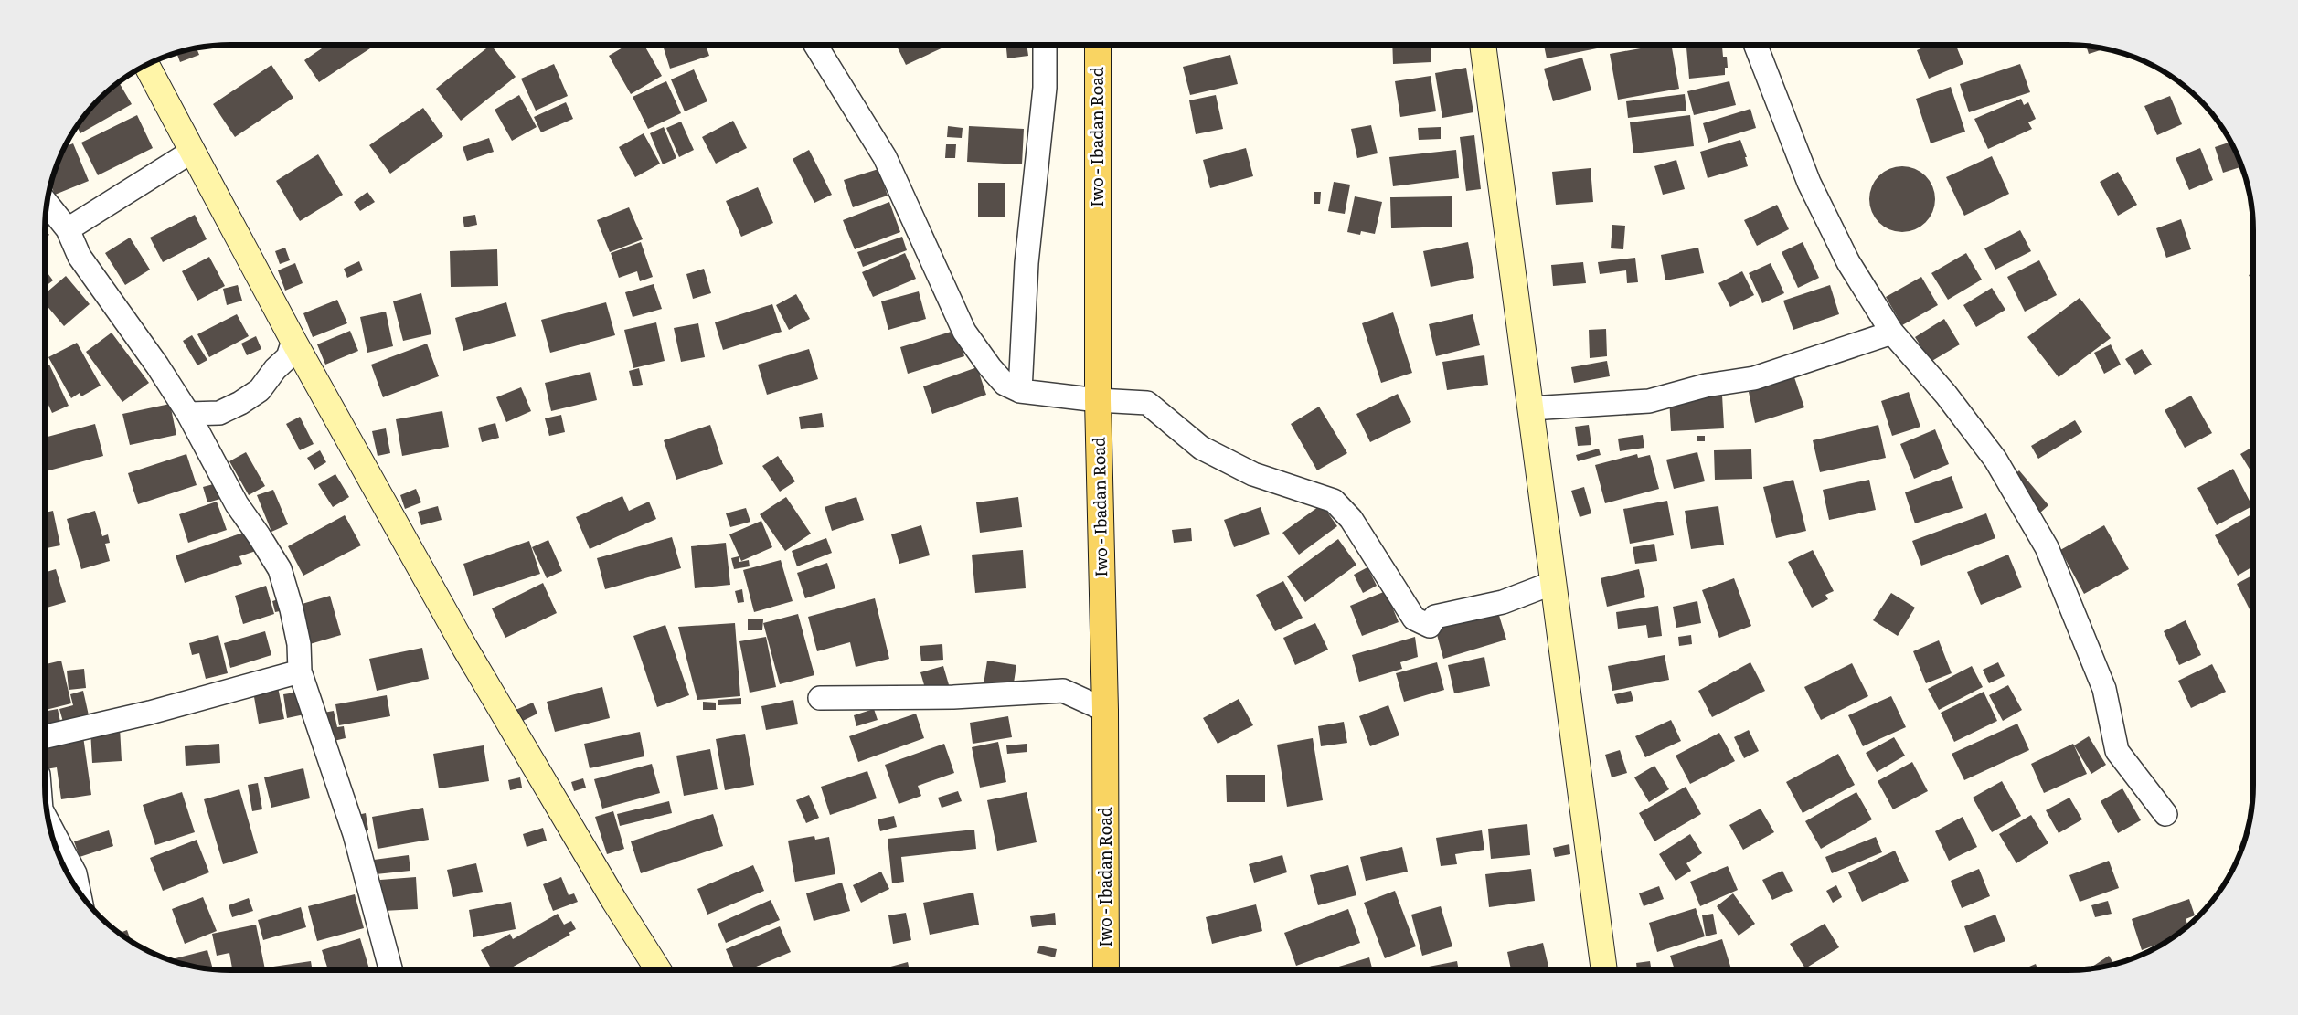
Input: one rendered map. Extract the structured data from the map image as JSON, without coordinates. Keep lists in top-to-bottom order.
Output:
{
  "streets": {
    "main road": ["Iwo - Ibadan Road"]
  }
}
